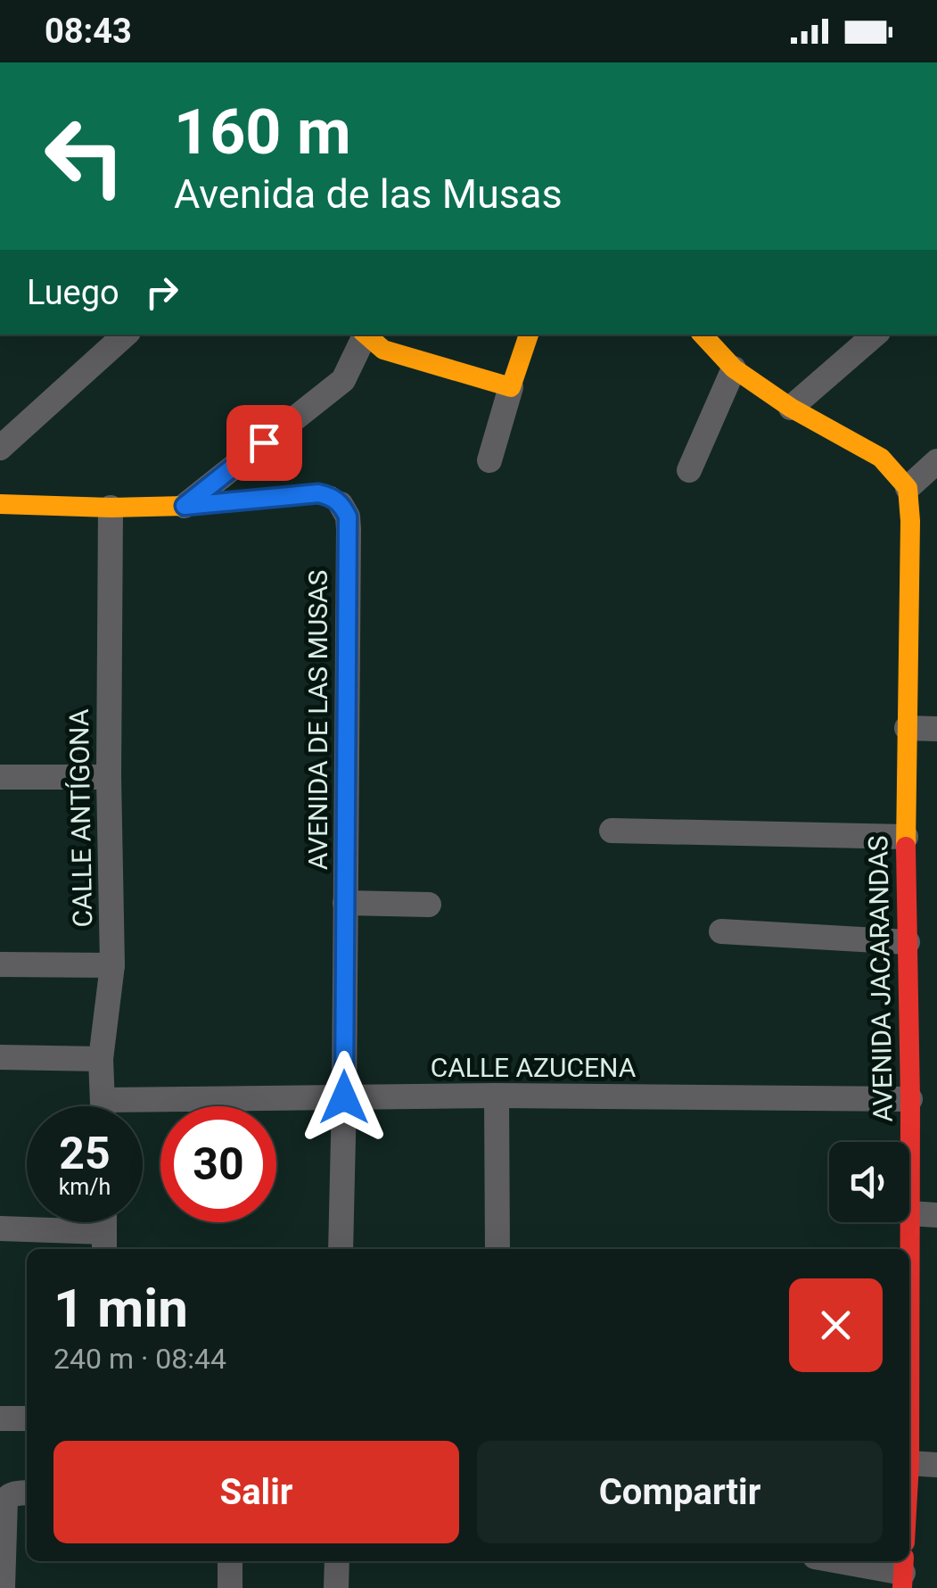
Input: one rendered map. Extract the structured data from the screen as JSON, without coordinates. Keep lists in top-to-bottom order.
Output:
{
  "streets": {
    "street": [
      "AVENIDA DE LAS MUSAS",
      "CALLE ANTÍGONA",
      "AVENIDA JACARANDAS",
      "CALLE AZUCENA"
    ]
  },
  "crossings": [
    ["AVENIDA DE LAS MUSAS", "CALLE ANTÍGONA"],
    ["AVENIDA DE LAS MUSAS", "CALLE AZUCENA"],
    ["CALLE ANTÍGONA", "CALLE AZUCENA"],
    ["AVENIDA JACARANDAS", "CALLE AZUCENA"]
  ],
  "page": {
    "status": "08:43",
    "turn": ["160 m", "Avenida de las Musas"],
    "then": "Luego",
    "speed": "25 km/h",
    "limit": "30",
    "heading": ["1 min", "240 m · 08:44"],
    "buttons": ["Salir", "Compartir"]
  }
}
